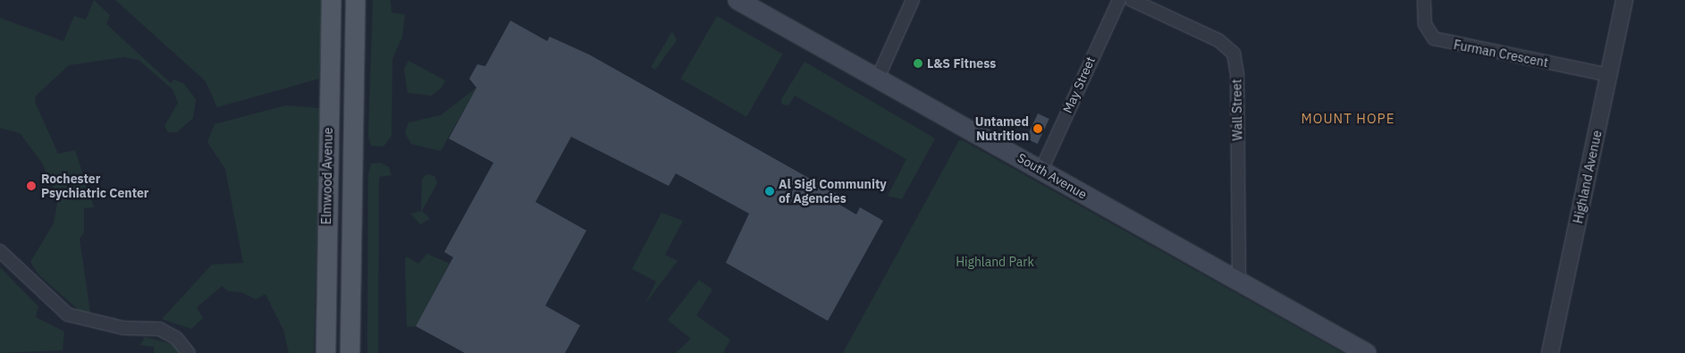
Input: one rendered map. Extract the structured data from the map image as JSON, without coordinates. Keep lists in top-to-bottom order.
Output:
{
  "streets": {
    "main road": ["Elmwood Avenue", "South Avenue"],
    "street": [
      "Furman Crescent",
      "May Street",
      "Wall Street",
      "Highland Avenue"
    ]
  },
  "crossings": [
    ["Furman Crescent", "Highland Avenue"],
    ["May Street", "South Avenue"],
    ["Wall Street", "South Avenue"]
  ],
  "districts": ["MOUNT HOPE"],
  "parks": ["Highland Park"],
  "places": [
    "L&S Fitness",
    "Untamed Nutrition",
    "Rochester Psychiatric Center",
    "Al Sigl Community of Agencies"
  ]
}
